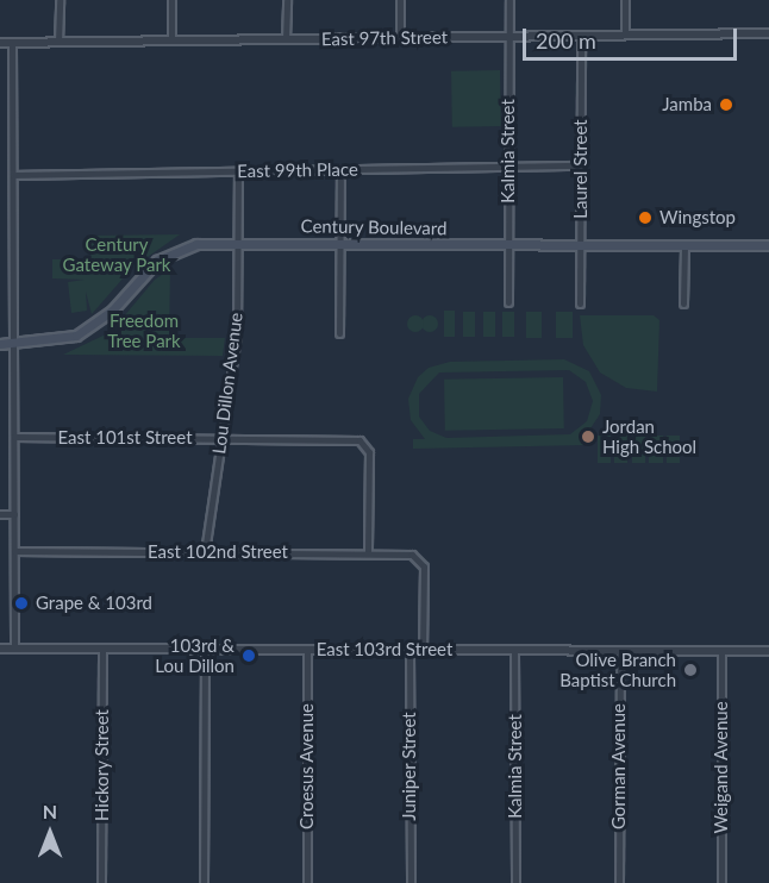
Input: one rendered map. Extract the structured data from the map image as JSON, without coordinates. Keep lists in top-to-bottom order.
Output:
{
  "streets": {
    "main road": ["Century Boulevard"],
    "street": [
      "East 97th Street",
      "Kalmia Street",
      "Laurel Street",
      "East 99th Place",
      "Lou Dillon Avenue",
      "East 101st Street",
      "East 102nd Street",
      "East 103rd Street",
      "Hickory Street",
      "Croesus Avenue",
      "Juniper Street",
      "Gorman Avenue",
      "Weigand Avenue"
    ]
  },
  "crossings": [
    ["East 97th Street", "Kalmia Street"],
    ["East 97th Street", "Laurel Street"],
    ["Kalmia Street", "East 99th Place"],
    ["Kalmia Street", "Century Boulevard"],
    ["Kalmia Street", "East 103rd Street"],
    ["Laurel Street", "East 99th Place"],
    ["Laurel Street", "Century Boulevard"],
    ["East 99th Place", "Lou Dillon Avenue"],
    ["Century Boulevard", "Lou Dillon Avenue"],
    ["Lou Dillon Avenue", "East 101st Street"],
    ["Lou Dillon Avenue", "East 102nd Street"],
    ["East 101st Street", "East 102nd Street"],
    ["East 102nd Street", "East 103rd Street"],
    ["East 103rd Street", "Hickory Street"],
    ["East 103rd Street", "Croesus Avenue"],
    ["East 103rd Street", "Juniper Street"],
    ["East 103rd Street", "Gorman Avenue"],
    ["East 103rd Street", "Weigand Avenue"]
  ],
  "parks": ["Century Gateway Park", "Freedom Tree Park"],
  "places": [
    "Jamba",
    "Wingstop",
    "Jordan High School",
    "Grape & 103rd",
    "103rd & Lou Dillon",
    "Olive Branch Baptist Church"
  ],
  "scale_bar": "200 m",
  "north": "top"
}
